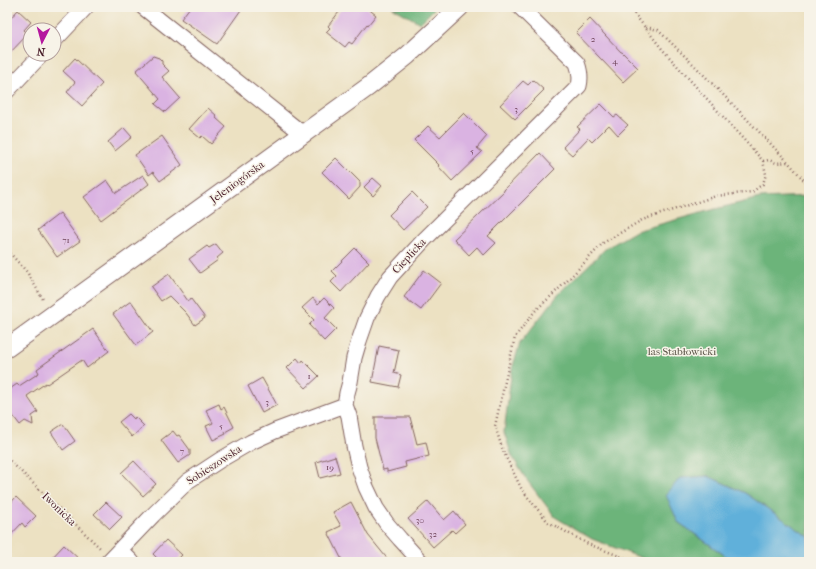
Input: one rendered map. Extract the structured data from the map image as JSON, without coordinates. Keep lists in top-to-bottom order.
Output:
{
  "streets": {
    "street": ["Jeleniogórska", "Cieplicka", "Sobieszowska"],
    "path": ["Iwonicka"]
  },
  "crossings": [
    ["Cieplicka", "Sobieszowska"],
    ["Sobieszowska", "Iwonicka"]
  ],
  "parks": ["las Stabłowicki"],
  "house_numbers": [
    "2",
    "4",
    "3",
    "5",
    "71",
    "1",
    "3",
    "5",
    "7",
    "19",
    "30",
    "32"
  ],
  "north": "bottom"
}
